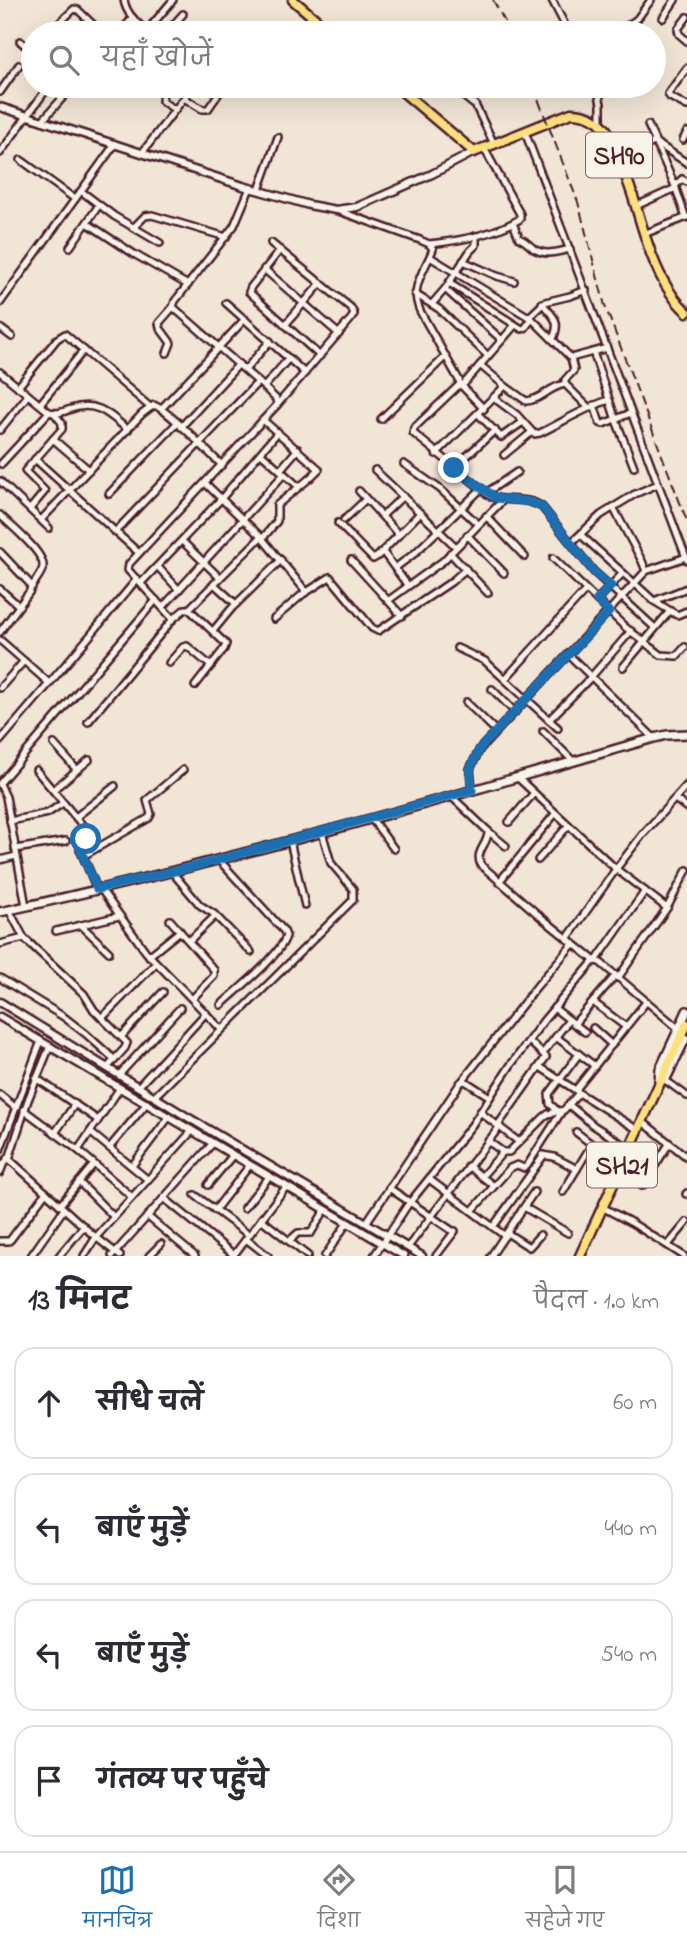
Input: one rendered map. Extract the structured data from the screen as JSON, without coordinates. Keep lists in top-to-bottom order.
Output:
{
  "streets": {
    "main road": ["SH90", "SH21"]
  },
  "page": {
    "search": "यहाँ खोजें",
    "heading": ["13 मिनट", "पैदल · 1.0 km"],
    "list": [
      ["सीधे चलें", "60 m"],
      ["बाएँ मुड़ें", "440 m"],
      ["बाएँ मुड़ें", "540 m"],
      "गंतव्य पर पहुँचे"
    ],
    "nav": ["मानचित्र", "दिशा", "सहेजे गए"]
  }
}
